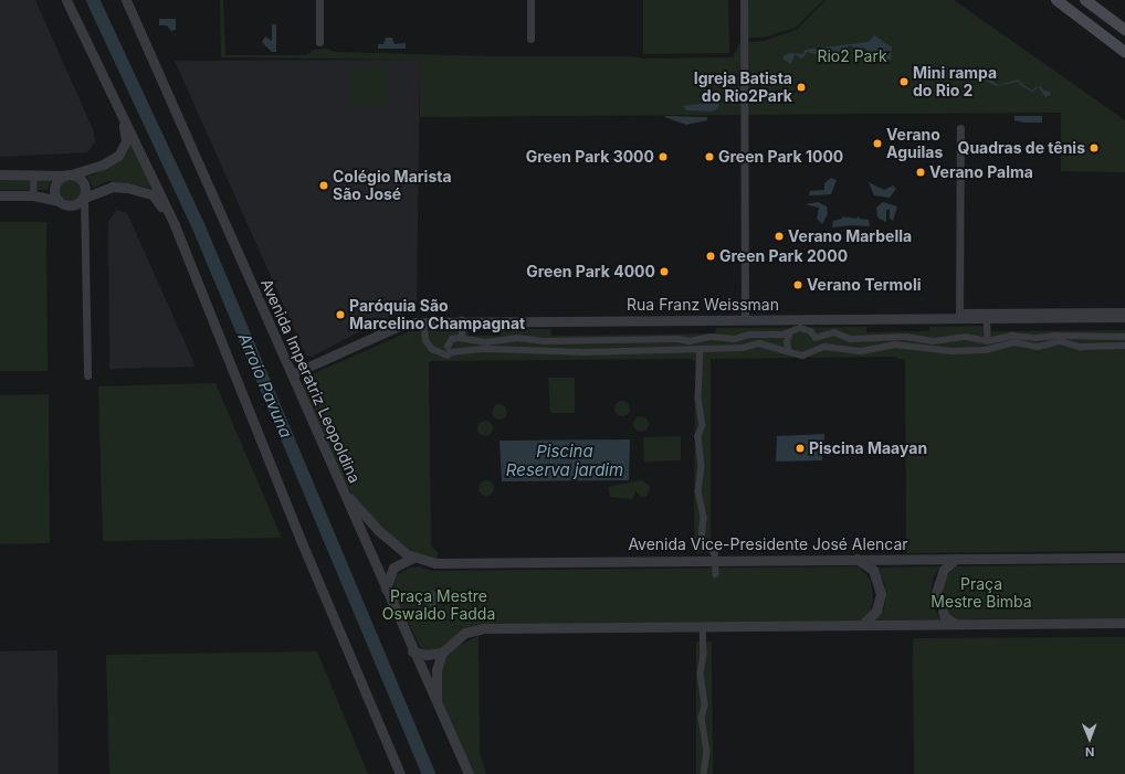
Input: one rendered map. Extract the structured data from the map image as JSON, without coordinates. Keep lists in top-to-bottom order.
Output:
{
  "streets": {
    "street": ["Rua Franz Weissman", "Avenida Imperatriz Leopoldina", "Avenida Vice-Presidente José Alencar"]
  },
  "crossings": [
    ["Rua Franz Weissman", "Avenida Imperatriz Leopoldina"],
    ["Avenida Imperatriz Leopoldina", "Avenida Vice-Presidente José Alencar"]
  ],
  "water": ["Arroio Pavuna", "Piscina Reserva jardim"],
  "parks": ["Rio2 Park", "Praça Mestre Bimba", "Praça Mestre Oswaldo Fadda"],
  "places": [
    "Mini rampa do Rio 2",
    "Igreja Batista do Rio2Park",
    "Verano Aguilas",
    "Quadras de tênis",
    "Green Park 3000",
    "Green Park 1000",
    "Verano Palma",
    "Colégio Marista São José",
    "Verano Marbella",
    "Green Park 2000",
    "Green Park 4000",
    "Verano Termoli",
    "Paróquia São Marcelino Champagnat",
    "Piscina Maayan"
  ],
  "north": "bottom"
}
